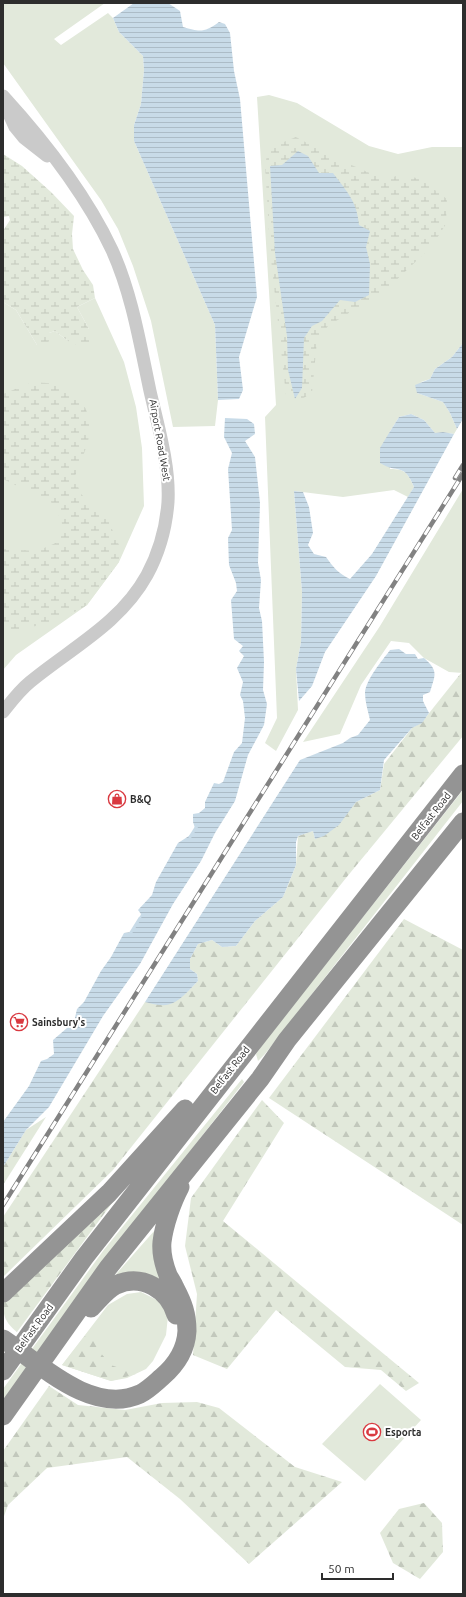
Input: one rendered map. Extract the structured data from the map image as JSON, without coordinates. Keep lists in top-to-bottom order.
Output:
{
  "streets": {
    "highway": ["Belfast Road"],
    "street": ["Airport Road West"]
  },
  "places": {
    "shop": ["B&Q"],
    "supermarket": ["Sainsbury's"],
    "sports": ["Esporta"]
  },
  "scale_bar": "50 m"
}
